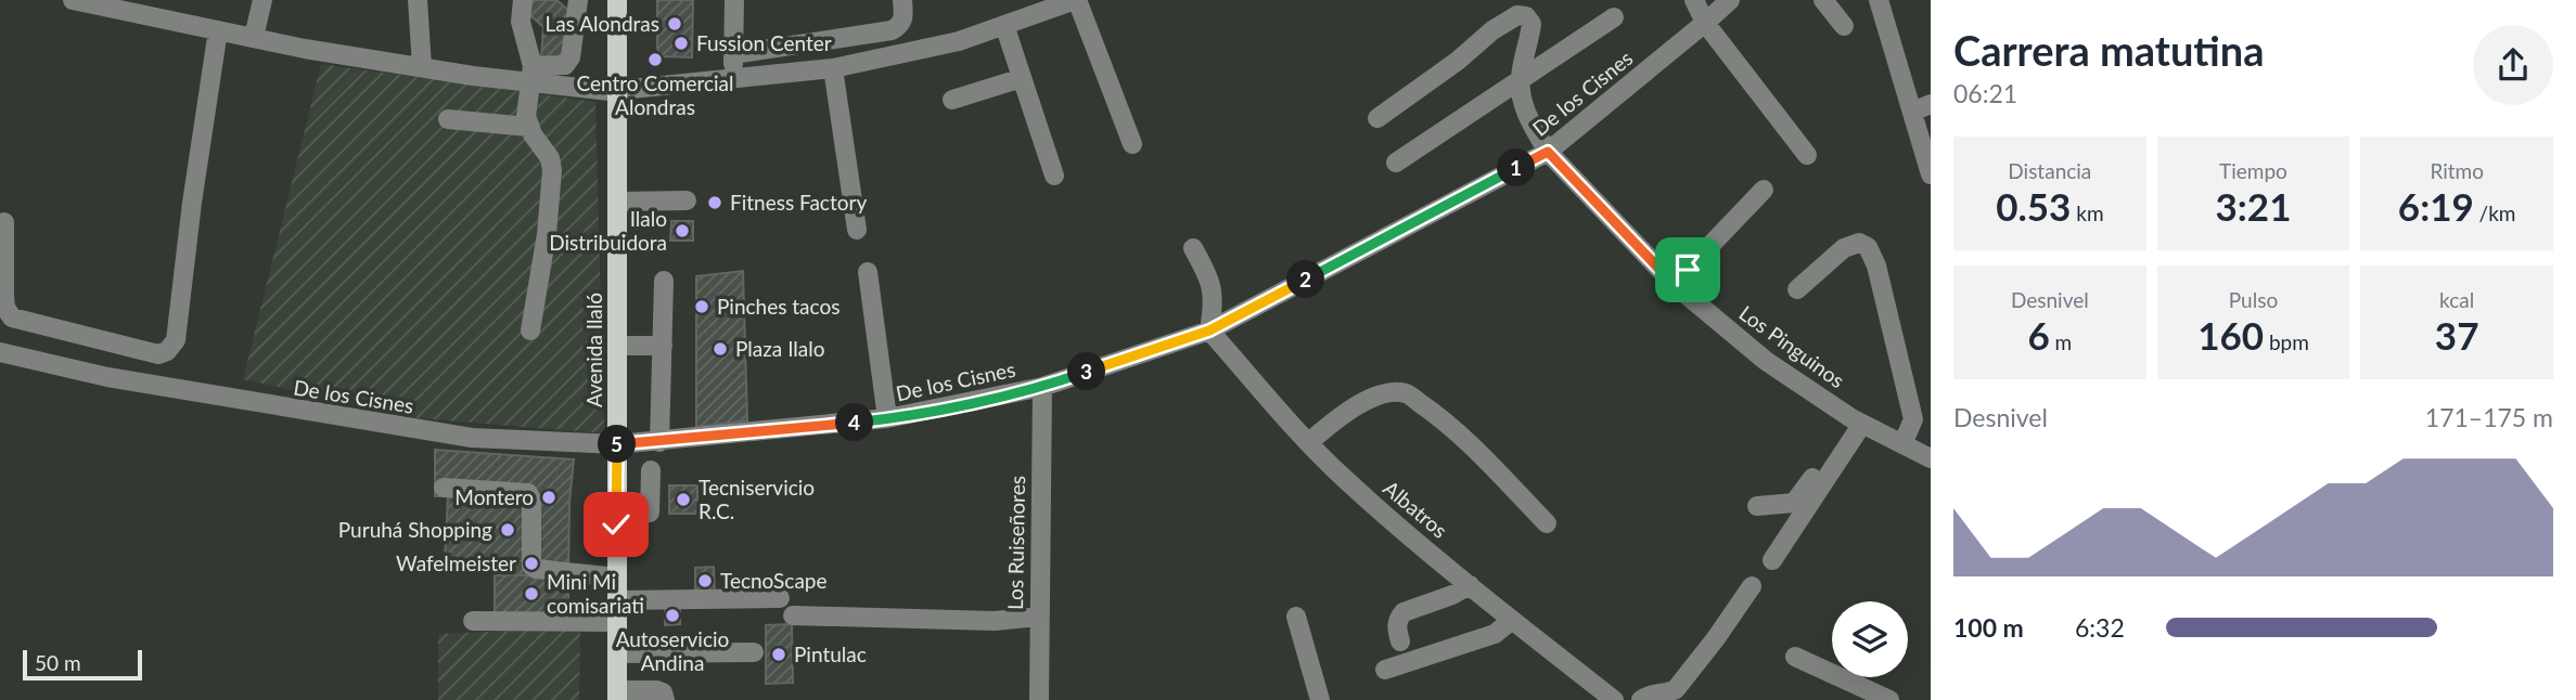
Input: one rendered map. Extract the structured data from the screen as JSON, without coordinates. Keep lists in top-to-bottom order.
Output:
{
  "streets": {
    "main road": ["Avenida Ilaló"],
    "street": [
      "De los Cisnes",
      "Los Pinguinos",
      "Albatros",
      "Los Ruiseñores"
    ]
  },
  "crossings": [
    ["De los Cisnes", "Los Pinguinos"],
    ["De los Cisnes", "Avenida Ilaló"],
    ["De los Cisnes", "Albatros"],
    ["De los Cisnes", "Los Ruiseñores"]
  ],
  "places": [
    "Las Alondras",
    "Fussion Center",
    "Centro Comercial Alondras",
    "Fitness Factory",
    "Ilalo Distribuidora",
    "Pinches tacos",
    "Plaza Ilalo",
    "Montero",
    "Tecniservicio R.C.",
    "Puruhá Shopping",
    "Wafelmeister",
    "TecnoScape",
    "Mini Mi comisariati",
    "Autoservicio Andina",
    "Pintulac"
  ],
  "scale_bar": "50 m",
  "page": {
    "heading": ["Carrera matutina", "06:21"],
    "stats": [
      ["Distancia", "0.53 km"],
      ["Tiempo", "3:21"],
      ["Ritmo", "6:19 /km"],
      ["Desnivel", "6 m"],
      ["Pulso", "160 bpm"],
      ["kcal", "37"]
    ],
    "pins": [
      "1",
      "2",
      "3",
      "4",
      "5"
    ],
    "chart": ["Desnivel", "171–175 m"],
    "list": [
      {
        "name": "100 m",
        "note": "6:32"
      }
    ],
    "scale": "50 m"
  }
}
